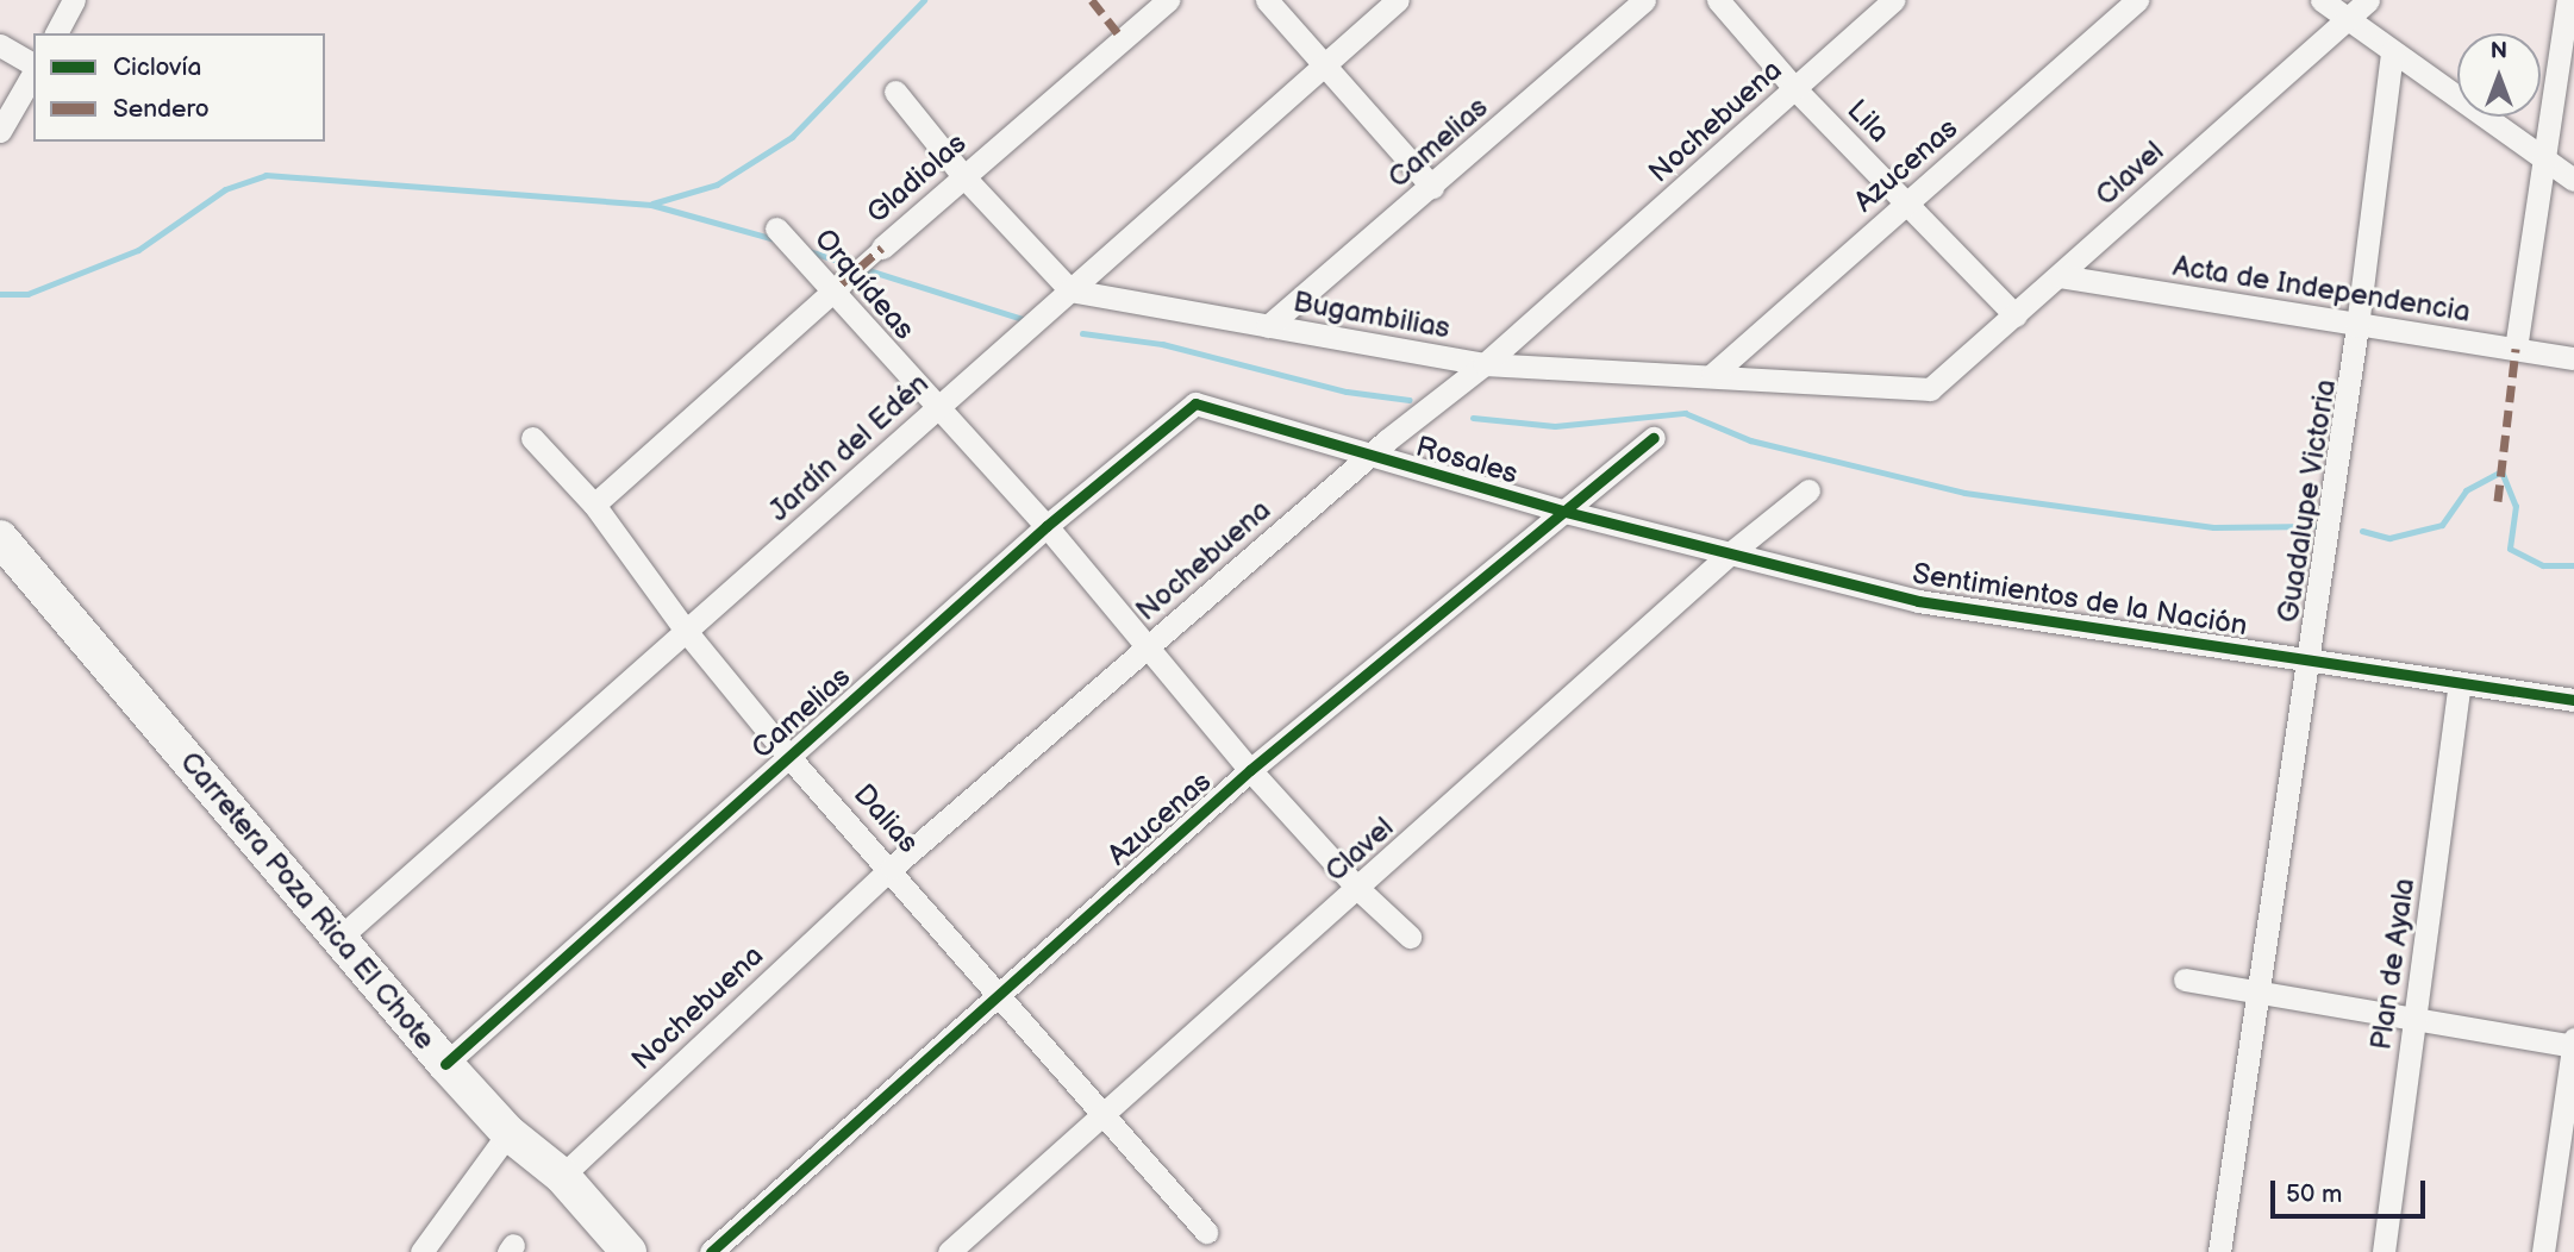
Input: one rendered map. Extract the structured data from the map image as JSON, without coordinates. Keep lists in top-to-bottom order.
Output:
{
  "streets": {
    "main road": ["Carretera Poza Rica El Chote"],
    "street": [
      "Nochebuena",
      "Lila",
      "Camelias",
      "Azucenas",
      "Clavel",
      "Gladiolas",
      "Orquídeas",
      "Acta de Independencia",
      "Bugambilias",
      "Jardín del Edén",
      "Rosales",
      "Guadalupe Victoria",
      "Sentimientos de la Nación",
      "Dalias",
      "Plan de Ayala"
    ]
  },
  "crossings": [
    ["Nochebuena", "Lila"],
    ["Nochebuena", "Orquídeas"],
    ["Nochebuena", "Bugambilias"],
    ["Nochebuena", "Rosales"],
    ["Nochebuena", "Dalias"],
    ["Nochebuena", "Carretera Poza Rica El Chote"],
    ["Lila", "Azucenas"],
    ["Lila", "Clavel"],
    ["Camelias", "Orquídeas"],
    ["Camelias", "Bugambilias"],
    ["Camelias", "Rosales"],
    ["Camelias", "Dalias"],
    ["Camelias", "Carretera Poza Rica El Chote"],
    ["Azucenas", "Orquídeas"],
    ["Azucenas", "Bugambilias"],
    ["Azucenas", "Rosales"],
    ["Azucenas", "Dalias"],
    ["Clavel", "Orquídeas"],
    ["Clavel", "Acta de Independencia"],
    ["Clavel", "Bugambilias"],
    ["Clavel", "Rosales"],
    ["Clavel", "Sentimientos de la Nación"],
    ["Clavel", "Dalias"],
    ["Gladiolas", "Orquídeas"],
    ["Gladiolas", "Dalias"],
    ["Orquídeas", "Jardín del Edén"],
    ["Acta de Independencia", "Guadalupe Victoria"],
    ["Bugambilias", "Jardín del Edén"],
    ["Jardín del Edén", "Dalias"],
    ["Jardín del Edén", "Carretera Poza Rica El Chote"],
    ["Rosales", "Sentimientos de la Nación"],
    ["Guadalupe Victoria", "Sentimientos de la Nación"],
    ["Sentimientos de la Nación", "Plan de Ayala"]
  ],
  "legend": ["Ciclovía", "Sendero"],
  "scale_bar": "50 m",
  "north": "top"
}
